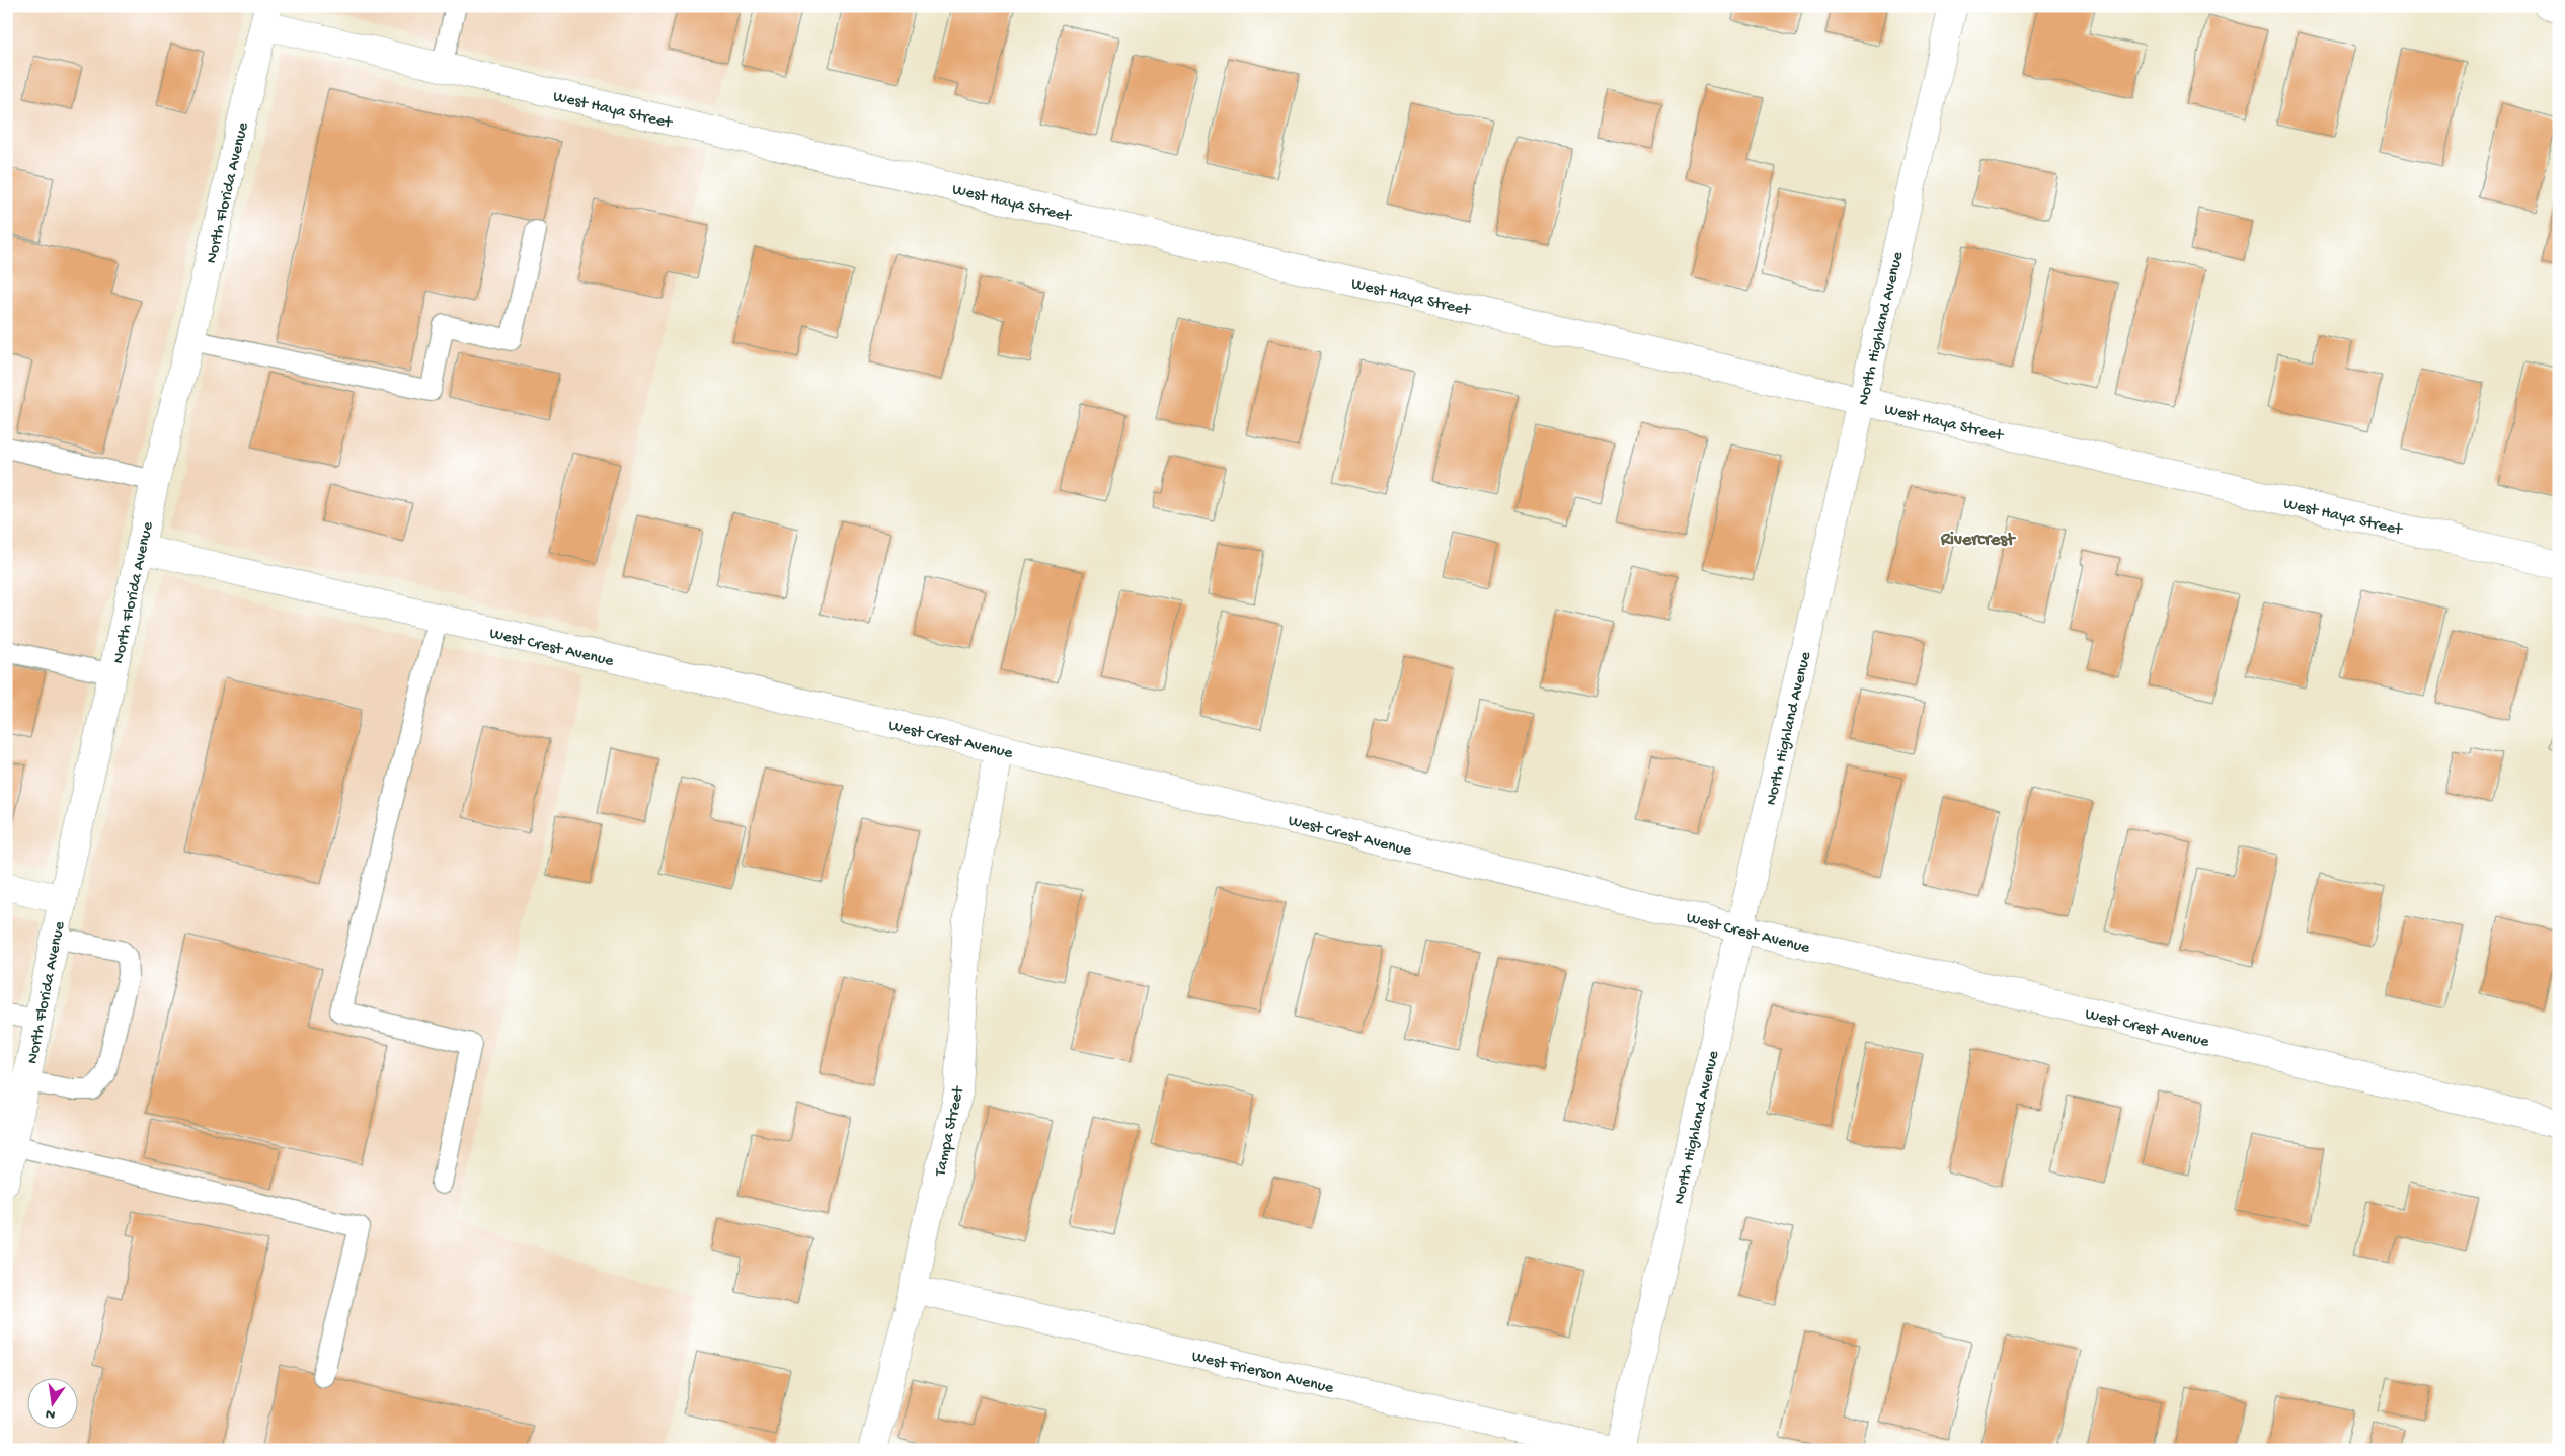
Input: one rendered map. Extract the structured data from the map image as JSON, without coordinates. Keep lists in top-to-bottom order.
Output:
{
  "streets": {
    "street": [
      "West Haya Street",
      "North Florida Avenue",
      "North Highland Avenue",
      "West Crest Avenue",
      "Tampa Street",
      "West Frierson Avenue"
    ]
  },
  "crossings": [
    ["West Haya Street", "North Florida Avenue"],
    ["West Haya Street", "North Highland Avenue"],
    ["North Florida Avenue", "West Crest Avenue"],
    ["North Highland Avenue", "West Crest Avenue"],
    ["West Crest Avenue", "Tampa Street"],
    ["Tampa Street", "West Frierson Avenue"]
  ],
  "districts": ["Rivercrest"],
  "north": "bottom"
}
